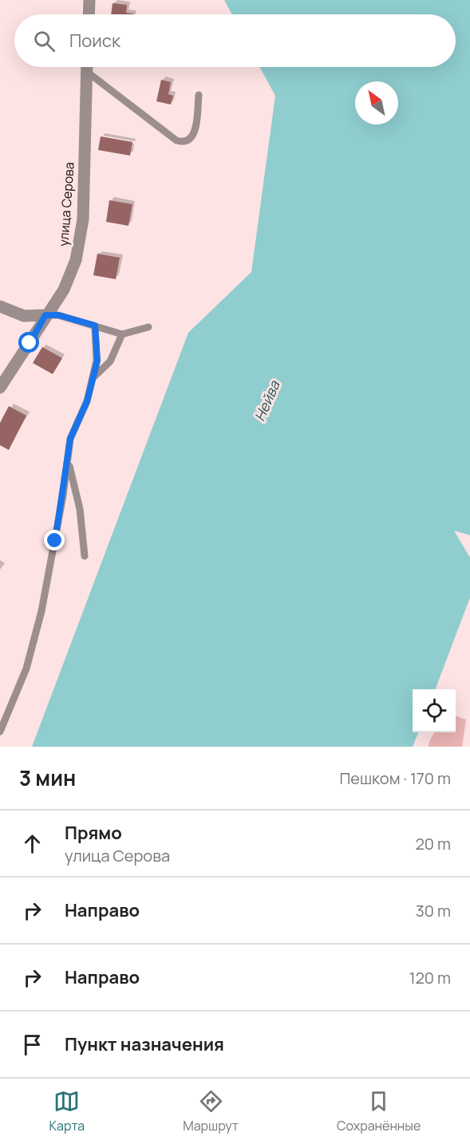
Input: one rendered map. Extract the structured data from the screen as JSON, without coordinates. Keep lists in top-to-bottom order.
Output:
{
  "streets": {
    "street": ["улица Серова"]
  },
  "water": ["Нейва"],
  "north": "top left",
  "page": {
    "search": "Поиск",
    "heading": ["3 мин", "Пешком · 170 m"],
    "list": [
      ["Прямо", "улица Серова", "20 m"],
      ["Направо", "30 m"],
      ["Направо", "120 m"],
      "Пункт назначения"
    ],
    "nav": ["Карта", "Маршрут", "Сохранённые"]
  }
}
